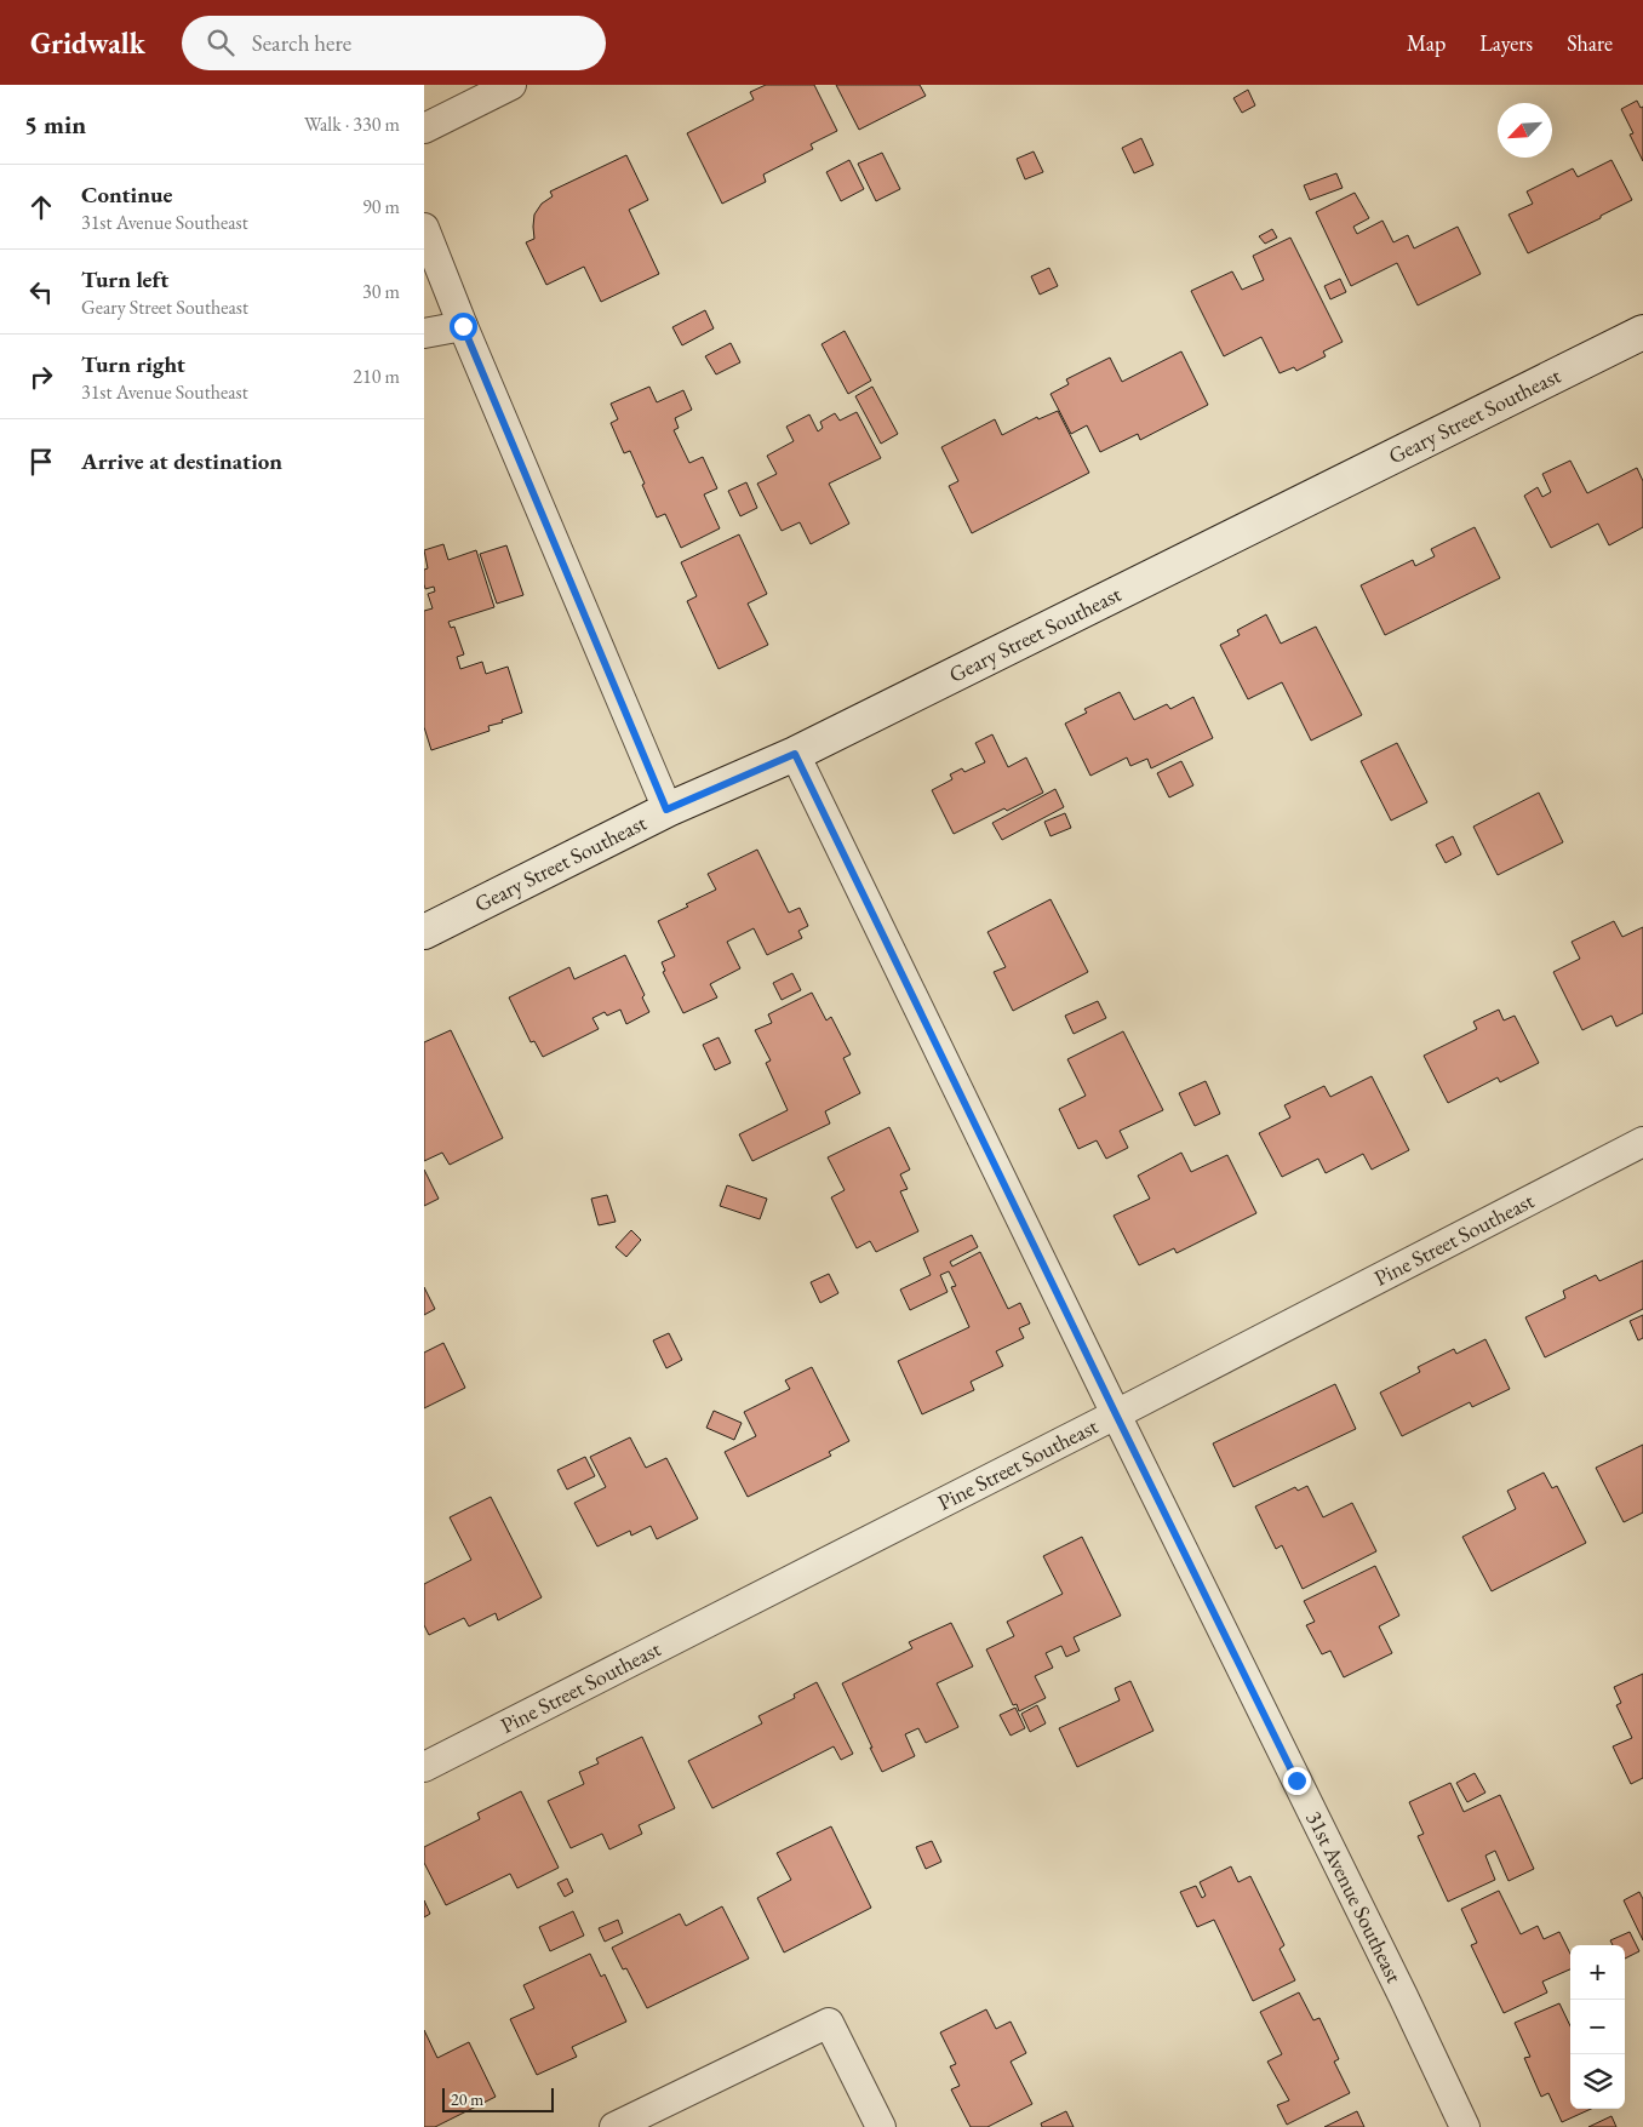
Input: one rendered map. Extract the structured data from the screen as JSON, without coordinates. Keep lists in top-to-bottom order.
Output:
{
  "streets": {
    "main road": ["Geary Street Southeast"],
    "street": ["Pine Street Southeast", "31st Avenue Southeast"]
  },
  "crossings": [
    ["Geary Street Southeast", "31st Avenue Southeast"],
    ["Pine Street Southeast", "31st Avenue Southeast"]
  ],
  "scale_bar": "20 m",
  "north": "bottom left",
  "page": {
    "header": "Gridwalk",
    "search": "Search here",
    "nav": ["Map", "Layers", "Share"],
    "heading": ["5 min", "Walk · 330 m"],
    "list": [
      ["Continue", "31st Avenue Southeast", "90 m"],
      ["Turn left", "Geary Street Southeast", "30 m"],
      ["Turn right", "31st Avenue Southeast", "210 m"],
      "Arrive at destination"
    ],
    "map_buttons": ["+", "−"],
    "scale": "20 m"
  }
}
